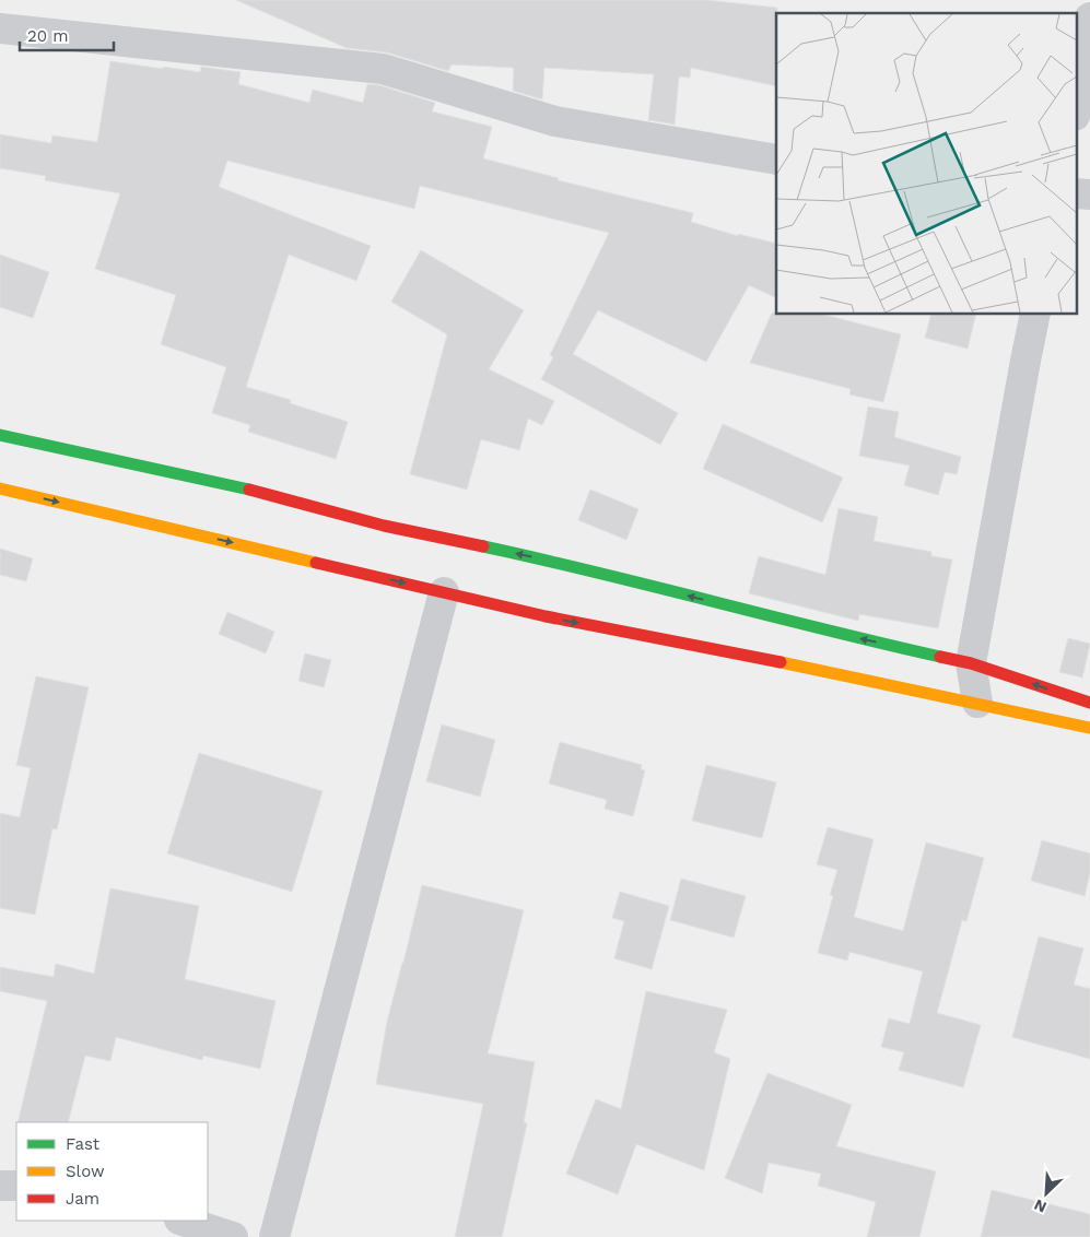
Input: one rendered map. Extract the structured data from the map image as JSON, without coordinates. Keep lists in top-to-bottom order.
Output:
{
  "legend": ["Fast", "Slow", "Jam"],
  "scale_bar": "20 m",
  "north": "bottom left"
}
